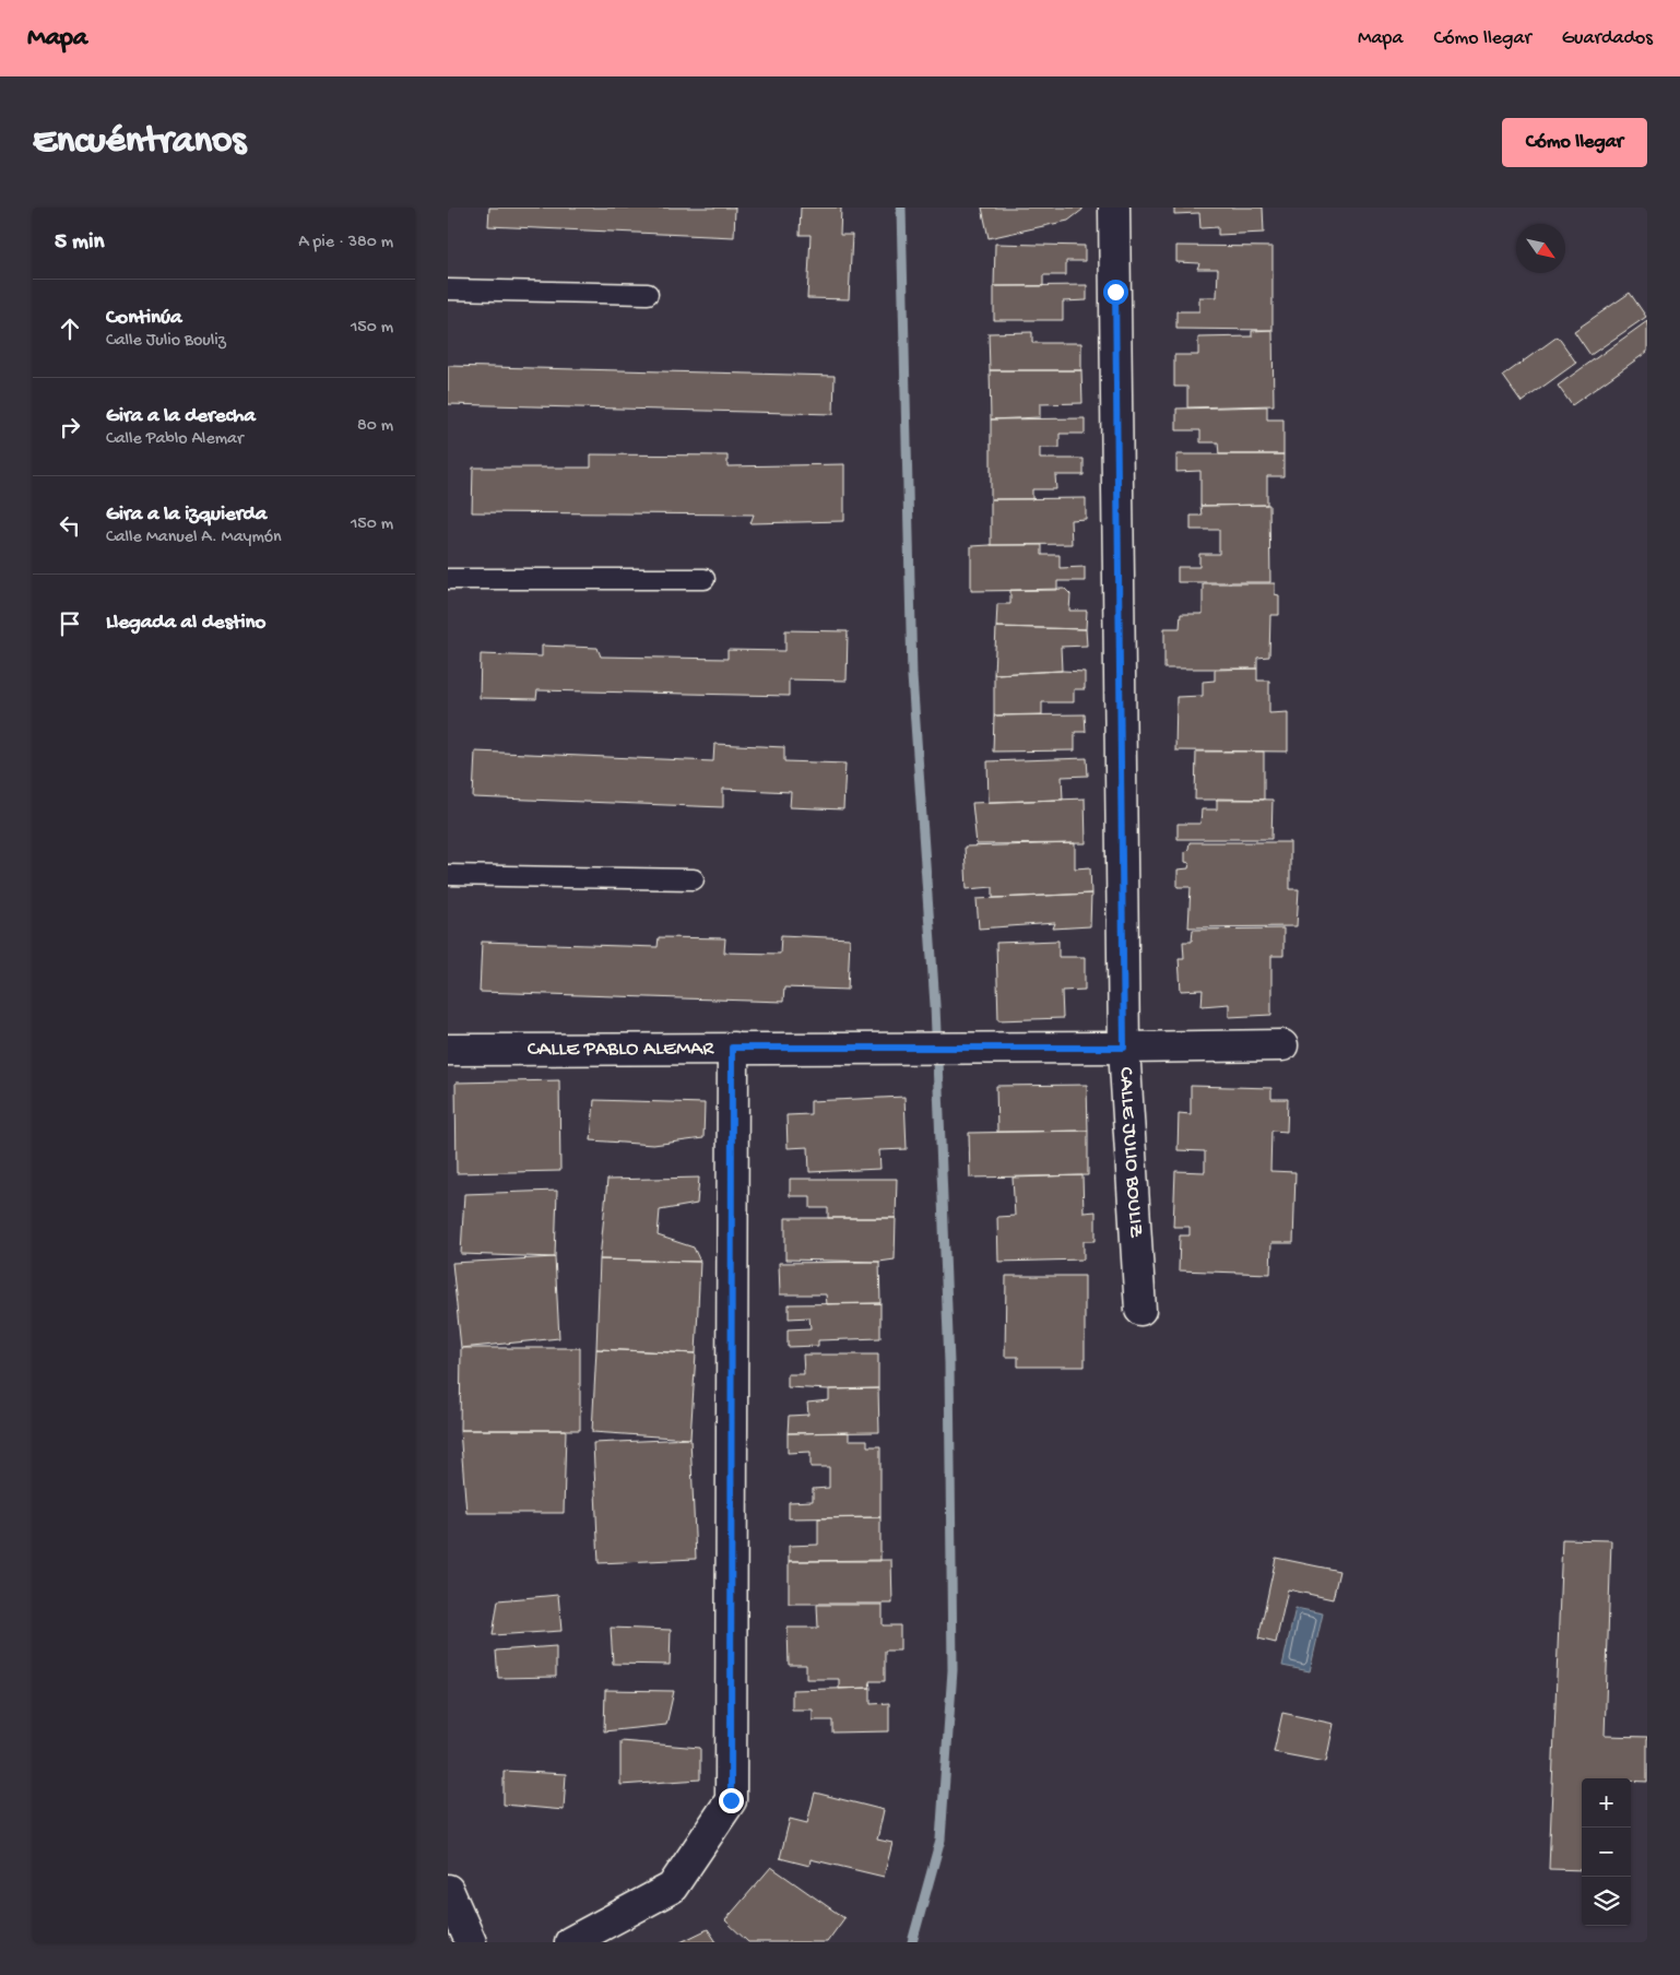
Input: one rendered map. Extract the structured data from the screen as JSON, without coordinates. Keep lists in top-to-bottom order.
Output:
{
  "streets": {
    "street": ["CALLE PABLO ALEMAR", "CALLE JULIO BOULIZ"]
  },
  "crossings": [
    ["CALLE PABLO ALEMAR", "CALLE JULIO BOULIZ"]
  ],
  "north": "bottom right",
  "page": {
    "header": "Mapa",
    "nav": ["Mapa", "Cómo llegar", "Guardados"],
    "buttons": "Cómo llegar",
    "title": "Encuéntranos",
    "heading": ["5 min", "A pie · 380 m"],
    "list": [
      ["Continúa", "Calle Julio Bouliz", "150 m"],
      ["Gira a la derecha", "Calle Pablo Alemar", "80 m"],
      ["Gira a la izquierda", "Calle Manuel A. Maymón", "150 m"],
      "Llegada al destino"
    ],
    "map_buttons": ["+", "−"]
  }
}
